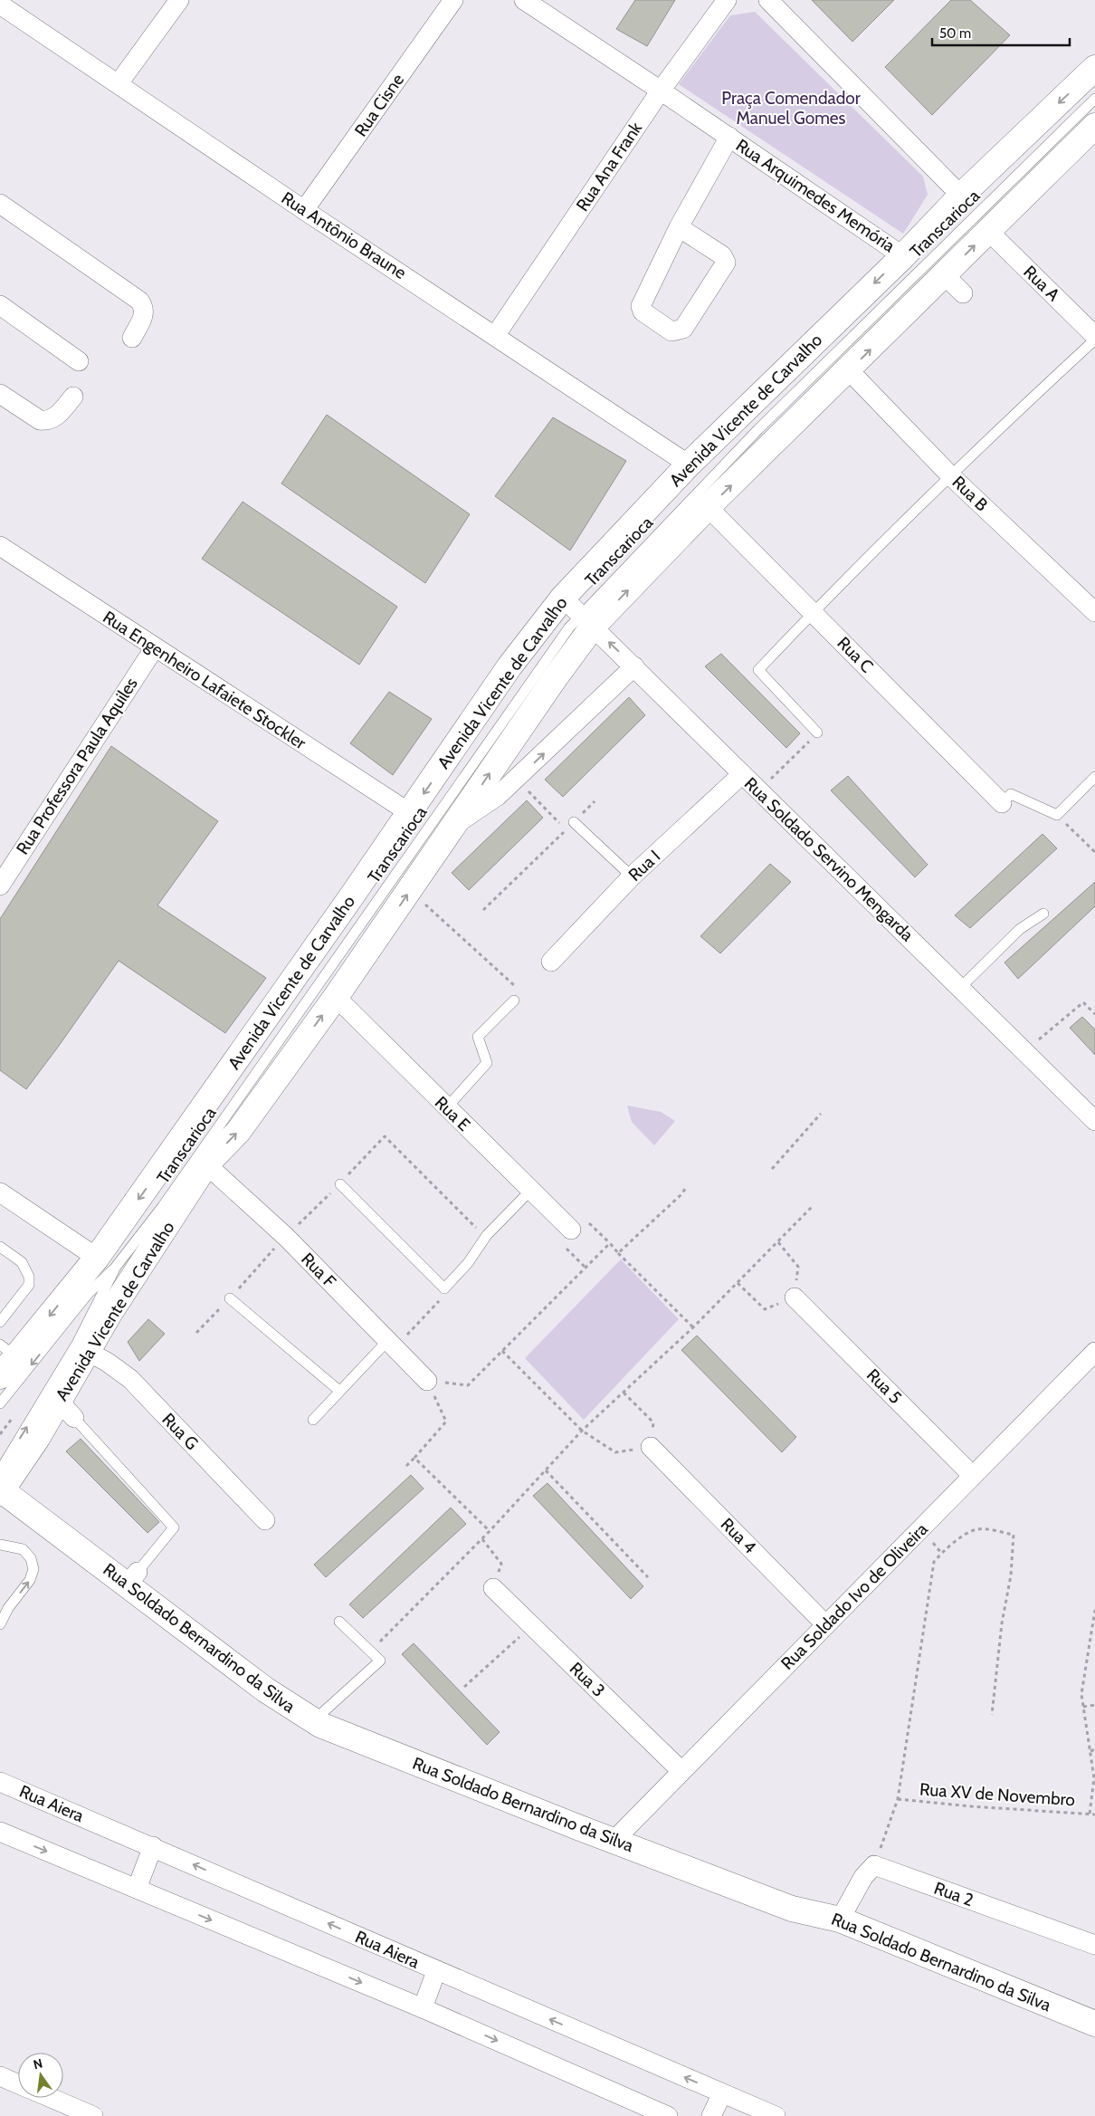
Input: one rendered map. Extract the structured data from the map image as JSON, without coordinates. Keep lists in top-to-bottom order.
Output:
{
  "streets": {
    "main road": ["Avenida Vicente de Carvalho", "Rua Soldado Bernardino da Silva"],
    "street": [
      "Rua Cisne",
      "Rua Ana Frank",
      "Rua Arquimedes Memória",
      "Rua Antônio Braune",
      "Rua A",
      "Rua B",
      "Rua C",
      "Rua Engenheiro Lafaiete Stockler",
      "Rua Professora Paula Aquiles",
      "Rua Soldado Servino Mengarda",
      "Rua I",
      "Rua E",
      "Rua F",
      "Rua 5",
      "Rua G",
      "Rua 4",
      "Rua Soldado Ivo de Oliveira",
      "Rua 3",
      "Rua Aiera",
      "Rua 2"
    ],
    "lane": ["Transcarioca"],
    "path": ["Rua XV de Novembro"]
  },
  "crossings": [
    ["Rua Cisne", "Rua Antônio Braune"],
    ["Rua Ana Frank", "Rua Arquimedes Memória"],
    ["Rua Ana Frank", "Rua Antônio Braune"],
    ["Rua Arquimedes Memória", "Avenida Vicente de Carvalho"],
    ["Transcarioca", "Avenida Vicente de Carvalho"],
    ["Transcarioca", "Rua Soldado Servino Mengarda"],
    ["Transcarioca", "Rua Soldado Bernardino da Silva"],
    ["Rua Antônio Braune", "Avenida Vicente de Carvalho"],
    ["Rua A", "Avenida Vicente de Carvalho"],
    ["Avenida Vicente de Carvalho", "Rua B"],
    ["Avenida Vicente de Carvalho", "Rua C"],
    ["Avenida Vicente de Carvalho", "Rua Engenheiro Lafaiete Stockler"],
    ["Avenida Vicente de Carvalho", "Rua Soldado Servino Mengarda"],
    ["Avenida Vicente de Carvalho", "Rua E"],
    ["Avenida Vicente de Carvalho", "Rua F"],
    ["Avenida Vicente de Carvalho", "Rua G"],
    ["Avenida Vicente de Carvalho", "Rua Soldado Bernardino da Silva"],
    ["Rua Engenheiro Lafaiete Stockler", "Rua Professora Paula Aquiles"],
    ["Rua Soldado Servino Mengarda", "Rua I"],
    ["Rua 5", "Rua Soldado Ivo de Oliveira"],
    ["Rua 4", "Rua Soldado Ivo de Oliveira"],
    ["Rua Soldado Ivo de Oliveira", "Rua Soldado Bernardino da Silva"],
    ["Rua Soldado Ivo de Oliveira", "Rua 3"],
    ["Rua Soldado Ivo de Oliveira", "Rua XV de Novembro"],
    ["Rua Soldado Ivo de Oliveira", "Rua 2"]
  ],
  "parks": ["Praça Comendador Manuel Gomes"],
  "scale_bar": "50 m",
  "north": "top"
}
